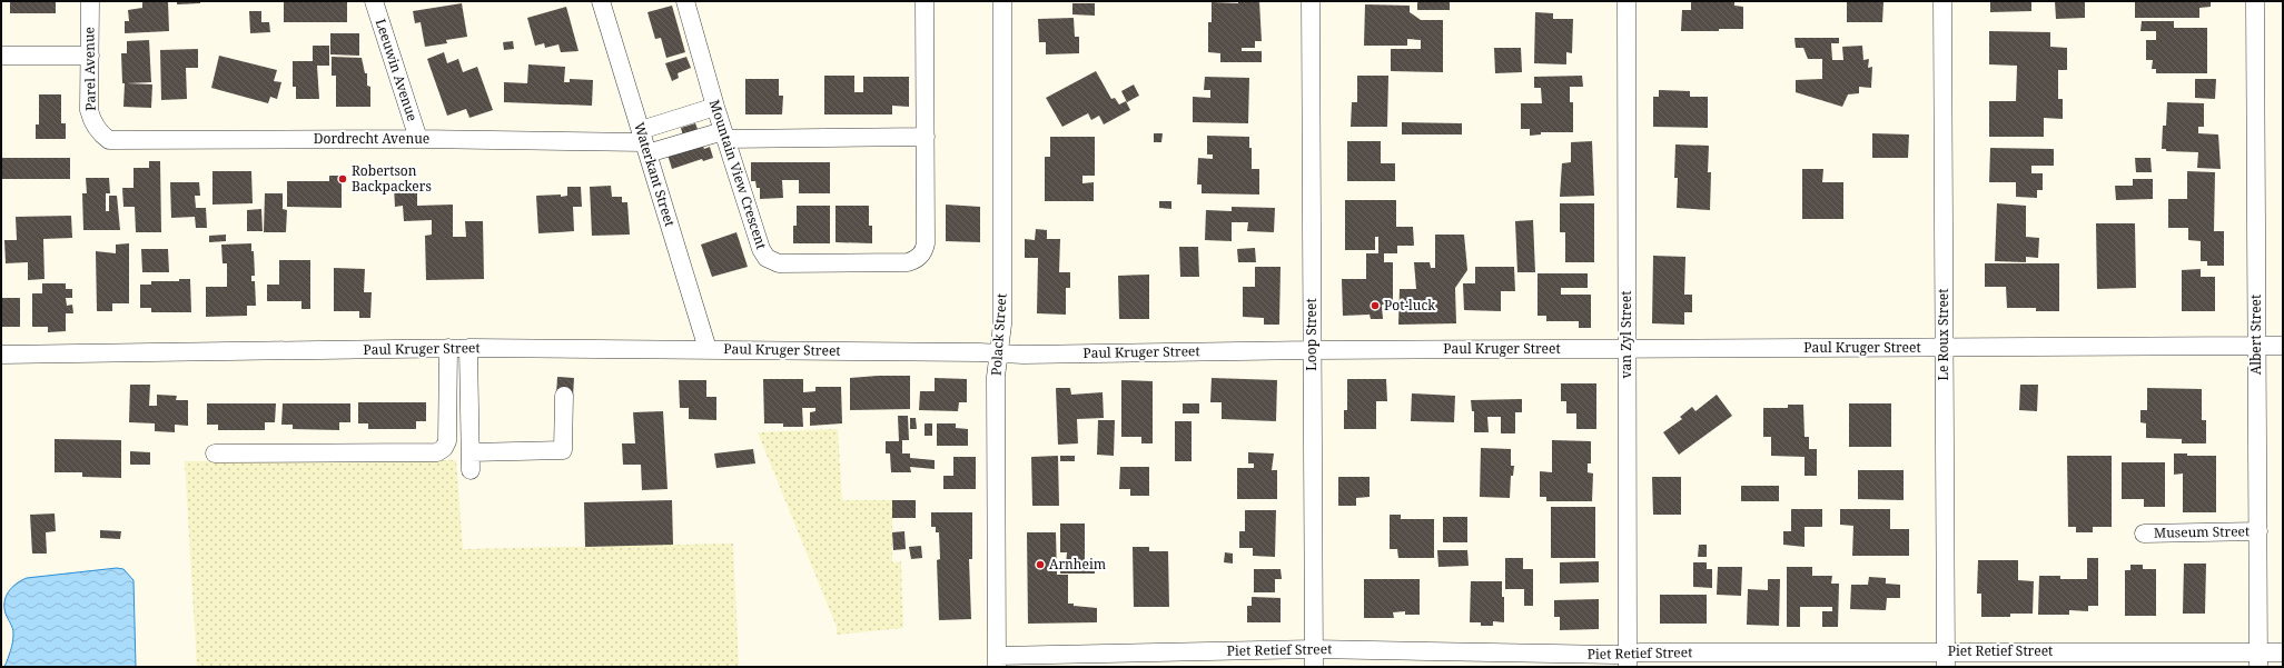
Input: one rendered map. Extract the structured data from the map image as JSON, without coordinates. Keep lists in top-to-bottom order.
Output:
{
  "streets": {
    "street": [
      "Parel Avenue",
      "Leeuwin Avenue",
      "Dordrecht Avenue",
      "Waterkant Street",
      "Mountain View Crescent",
      "Polack Street",
      "Loop Street",
      "van Zyl Street",
      "Le Roux Street",
      "Albert Street",
      "Paul Kruger Street",
      "Museum Street",
      "Piet Retief Street"
    ]
  },
  "crossings": [
    ["Parel Avenue", "Dordrecht Avenue"],
    ["Leeuwin Avenue", "Dordrecht Avenue"],
    ["Dordrecht Avenue", "Waterkant Street"],
    ["Waterkant Street", "Paul Kruger Street"],
    ["Polack Street", "Paul Kruger Street"],
    ["Polack Street", "Piet Retief Street"],
    ["Loop Street", "Paul Kruger Street"],
    ["Loop Street", "Piet Retief Street"],
    ["van Zyl Street", "Paul Kruger Street"],
    ["van Zyl Street", "Piet Retief Street"],
    ["Le Roux Street", "Paul Kruger Street"],
    ["Le Roux Street", "Piet Retief Street"],
    ["Albert Street", "Paul Kruger Street"],
    ["Albert Street", "Museum Street"],
    ["Albert Street", "Piet Retief Street"]
  ],
  "places": ["Robertson Backpackers", "Pot-luck", "Arnheim"]
}
